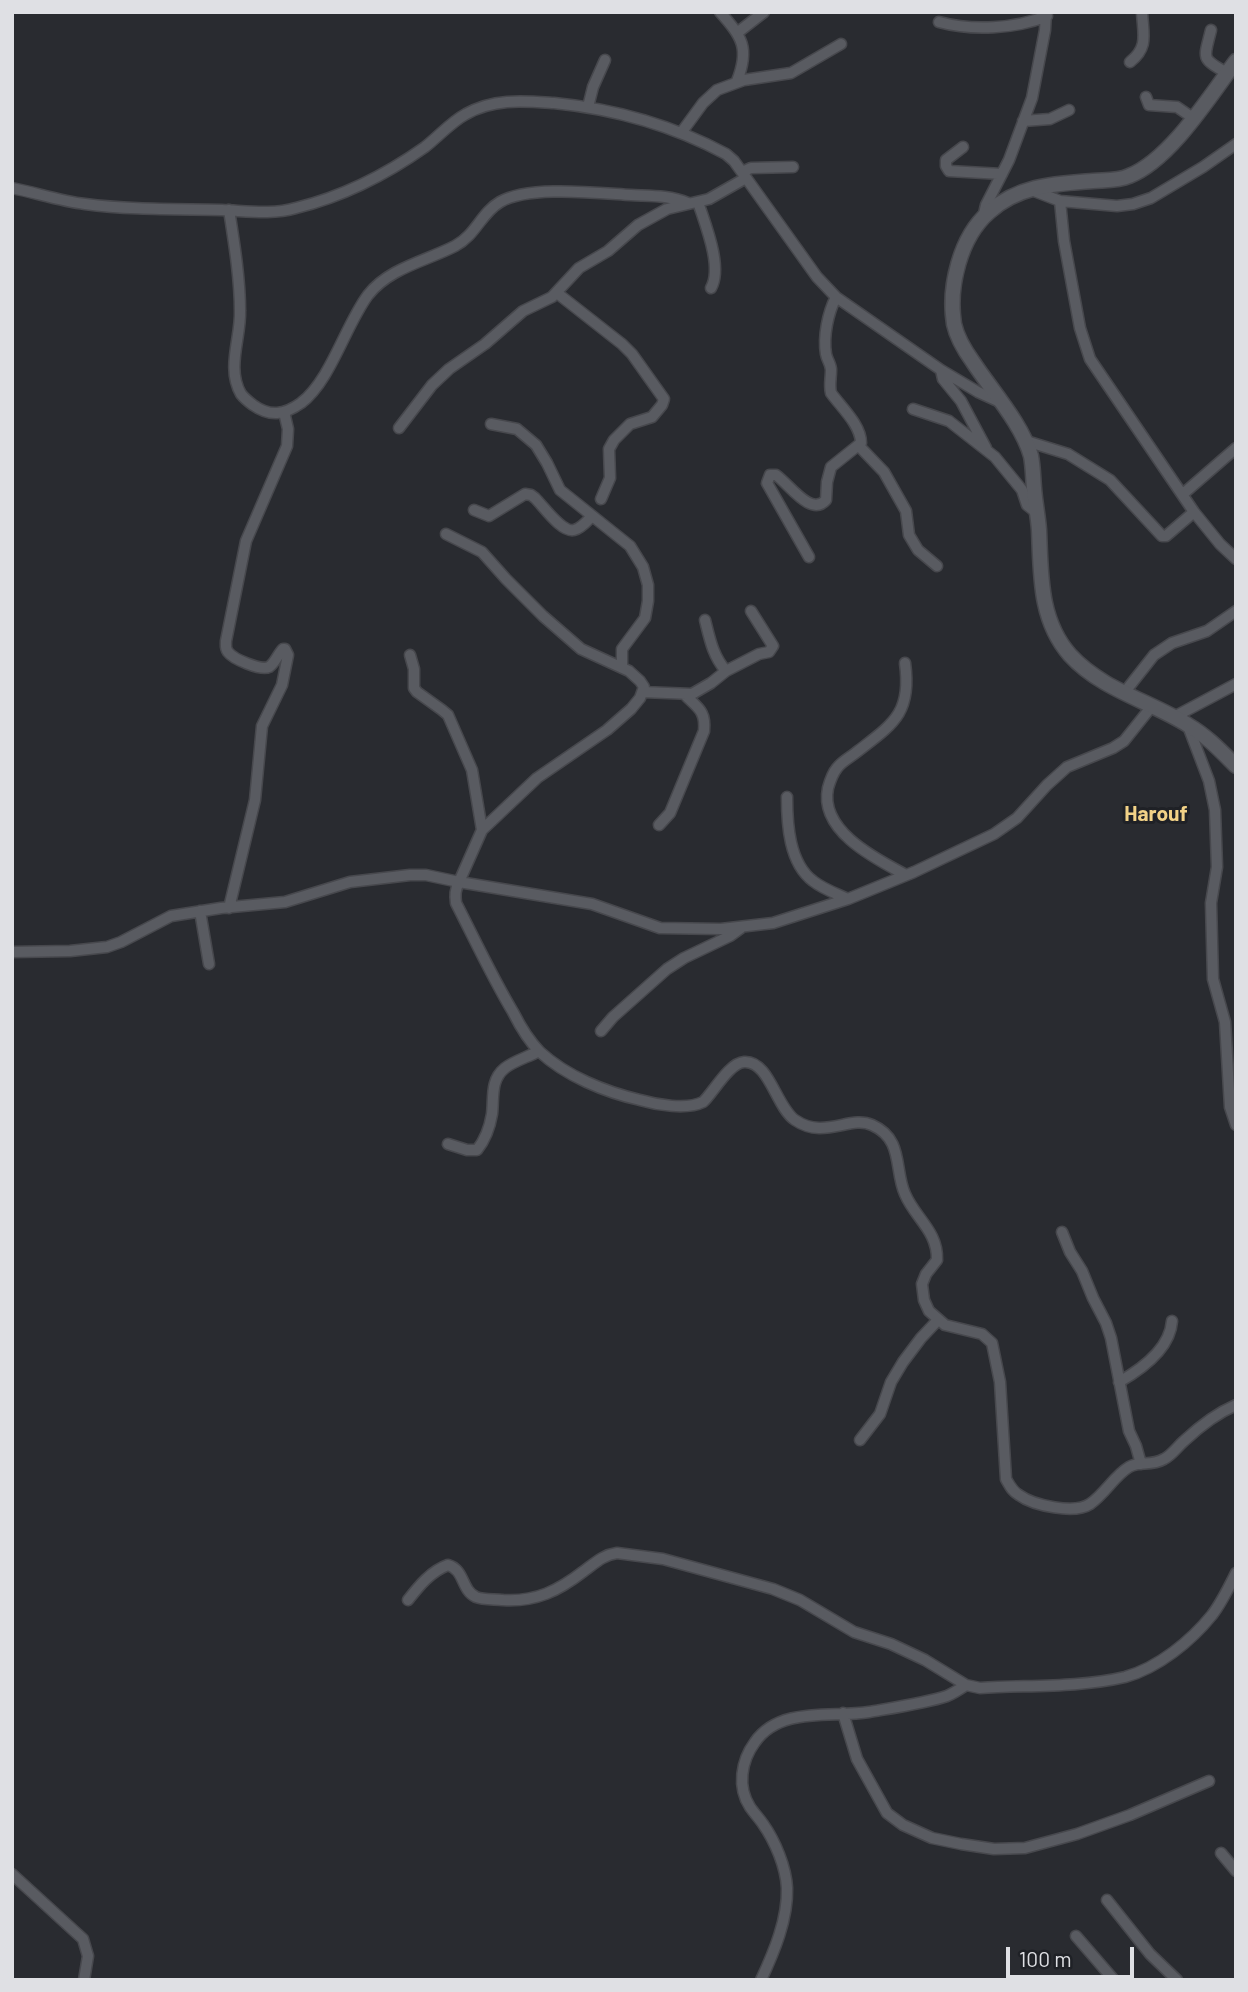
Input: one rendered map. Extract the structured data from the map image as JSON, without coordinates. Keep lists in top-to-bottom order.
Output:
{
  "districts": ["Harouf"],
  "scale_bar": "100 m"
}
